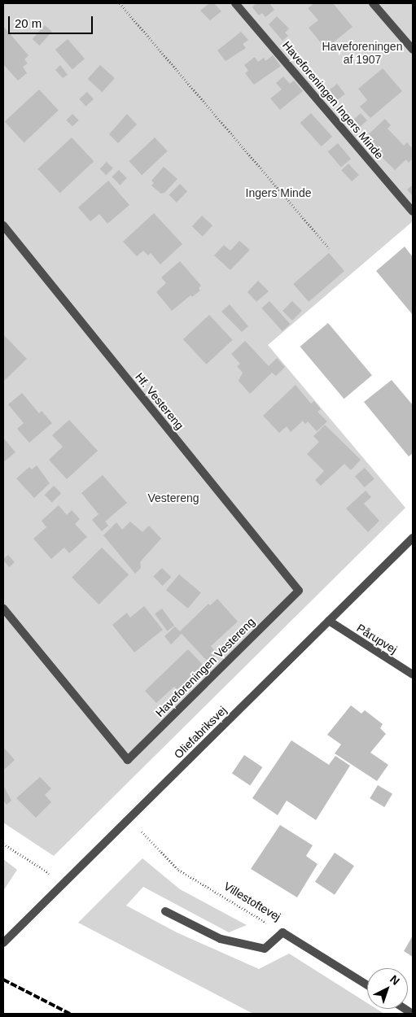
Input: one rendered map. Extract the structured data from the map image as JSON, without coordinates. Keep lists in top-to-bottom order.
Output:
{
  "streets": {
    "street": [
      "Haveforeningen Ingers Minde",
      "Hf. Vestereng",
      "Pårupvej",
      "Haveforeningen Vestereng",
      "Oliefabriksvej",
      "Villestoftevej"
    ]
  },
  "crossings": [
    ["Hf. Vestereng", "Haveforeningen Vestereng"],
    ["Pårupvej", "Oliefabriksvej"],
    ["Oliefabriksvej", "Villestoftevej"]
  ],
  "parks": ["Haveforeningen af 1907", "Ingers Minde", "Vestereng"],
  "scale_bar": "20 m",
  "north": "top right"
}
